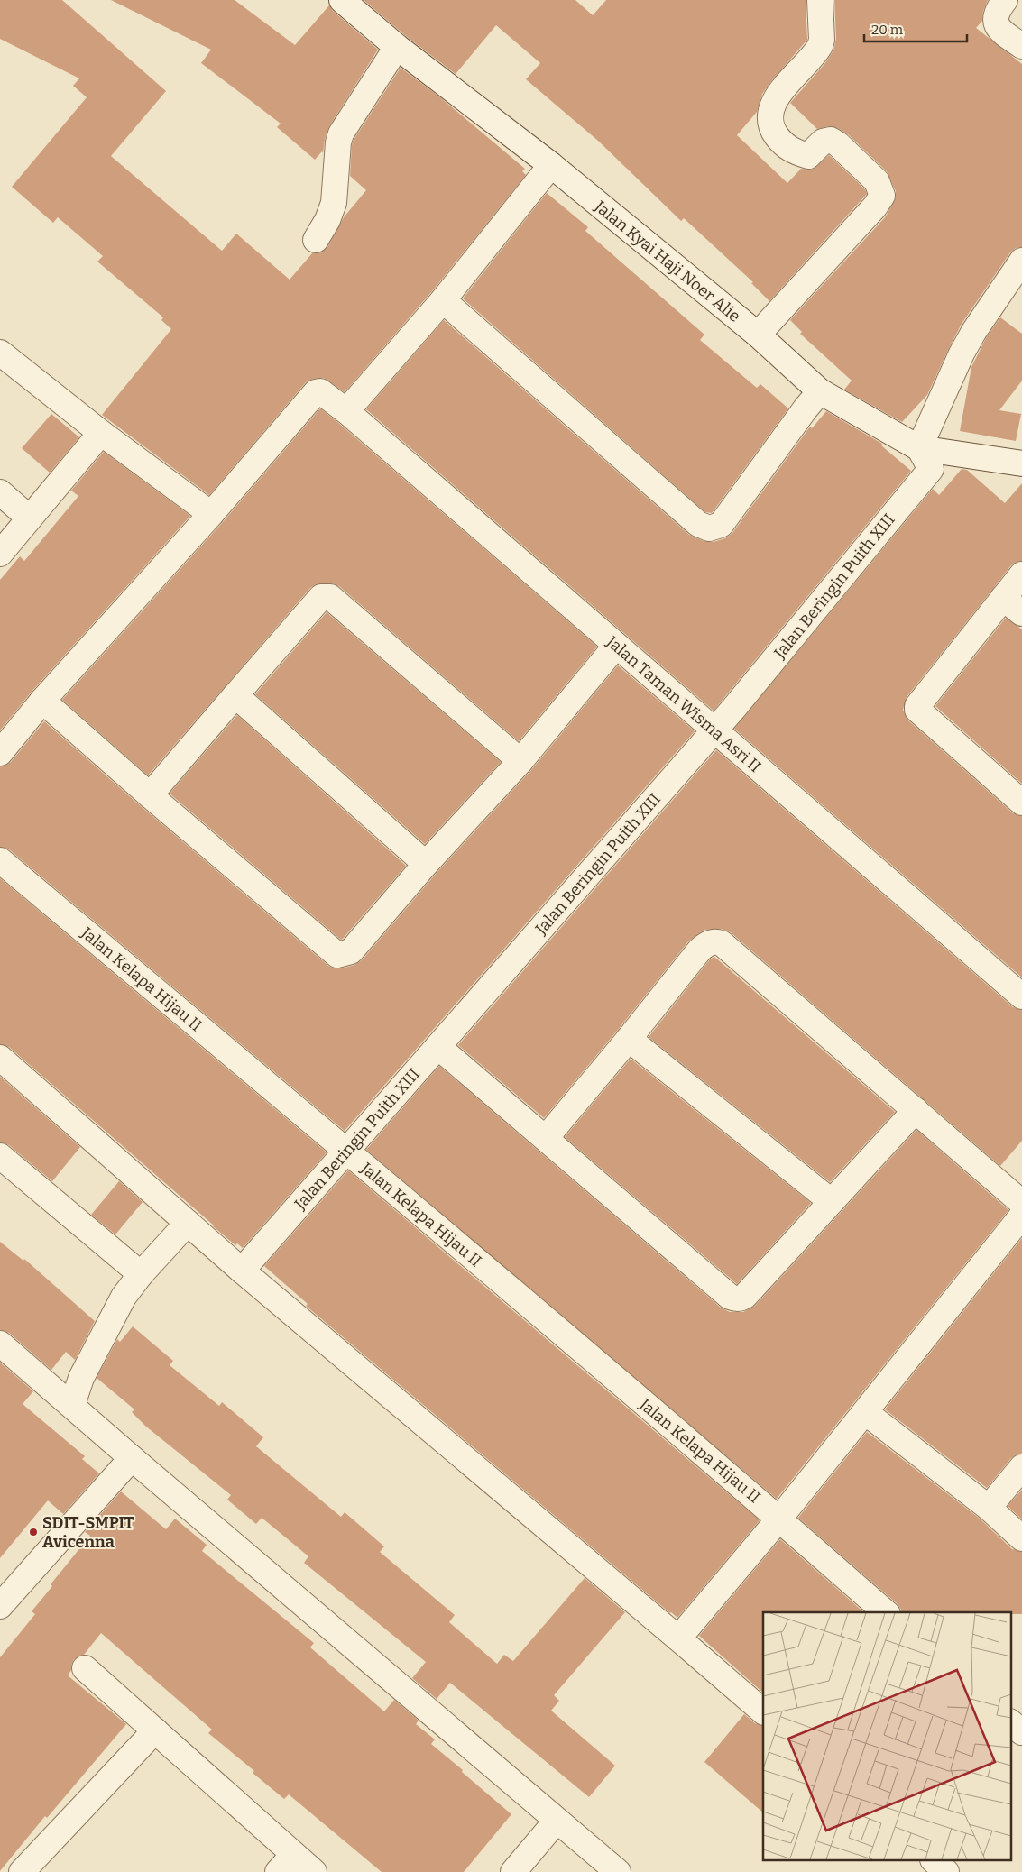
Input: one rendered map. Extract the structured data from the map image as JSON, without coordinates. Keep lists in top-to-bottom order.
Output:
{
  "streets": {
    "street": [
      "Jalan Kyai Haji Noer Alie",
      "Jalan Beringin Puith XIII",
      "Jalan Taman Wisma Asri II",
      "Jalan Kelapa Hijau II"
    ]
  },
  "crossings": [
    ["Jalan Kyai Haji Noer Alie", "Jalan Beringin Puith XIII"],
    ["Jalan Beringin Puith XIII", "Jalan Taman Wisma Asri II"],
    ["Jalan Beringin Puith XIII", "Jalan Kelapa Hijau II"]
  ],
  "places": ["SDIT-SMPIT Avicenna"],
  "scale_bar": "20 m"
}
